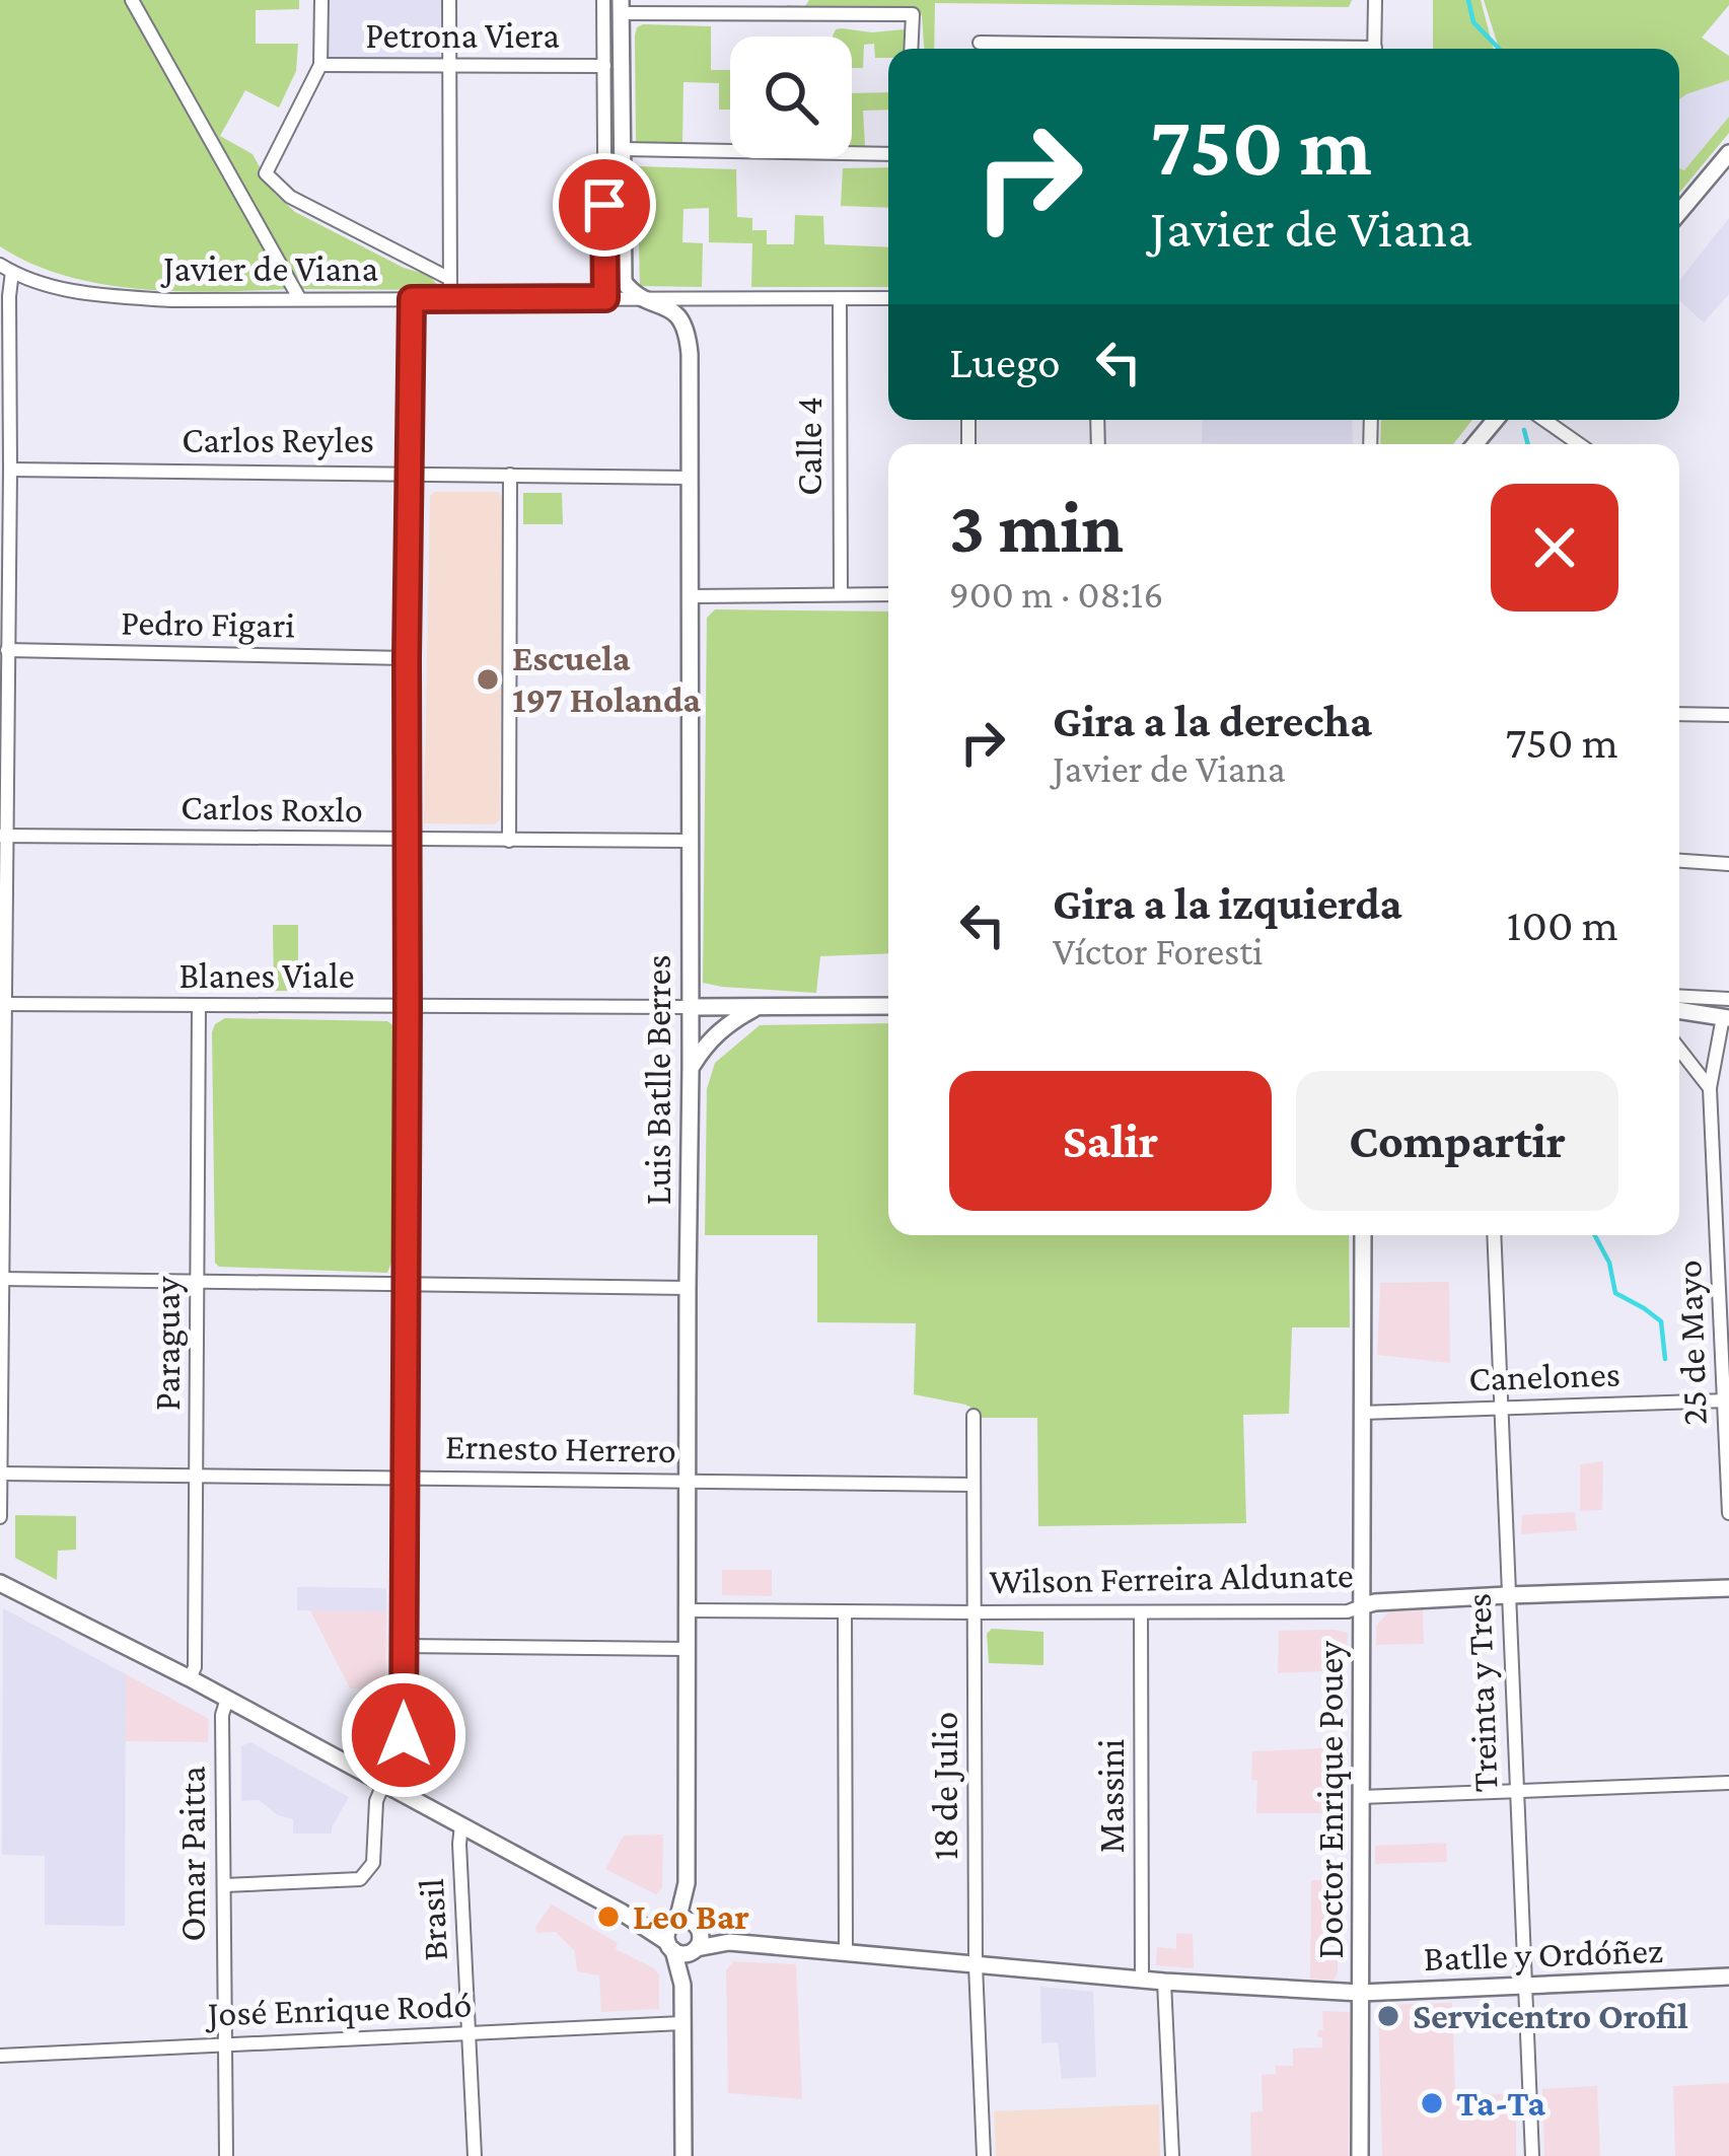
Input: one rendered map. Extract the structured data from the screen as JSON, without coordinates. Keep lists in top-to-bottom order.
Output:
{
  "streets": {
    "street": [
      "Petrona Viera",
      "Javier de Viana",
      "Carlos Reyles",
      "Calle 4",
      "Pedro Figari",
      "Carlos Roxlo",
      "Blanes Viale",
      "Luis Batlle Berres",
      "25 de Mayo",
      "Paraguay",
      "Canelones",
      "Ernesto Herrero",
      "Wilson Ferreira Aldunate",
      "Treinta y Tres",
      "18 de Julio",
      "Massini",
      "Doctor Enrique Pouey",
      "Omar Paitta",
      "Brasil",
      "Batlle y Ordóñez",
      "José Enrique Rodó"
    ]
  },
  "crossings": [
    ["Javier de Viana", "Calle 4"],
    ["Javier de Viana", "Luis Batlle Berres"],
    ["Carlos Reyles", "Luis Batlle Berres"],
    ["Carlos Roxlo", "Luis Batlle Berres"],
    ["Blanes Viale", "Luis Batlle Berres"],
    ["Blanes Viale", "Paraguay"],
    ["Luis Batlle Berres", "Ernesto Herrero"],
    ["Luis Batlle Berres", "Wilson Ferreira Aldunate"],
    ["Luis Batlle Berres", "Batlle y Ordóñez"],
    ["Luis Batlle Berres", "José Enrique Rodó"],
    ["25 de Mayo", "Canelones"],
    ["Paraguay", "Ernesto Herrero"],
    ["Canelones", "Treinta y Tres"],
    ["Canelones", "Doctor Enrique Pouey"],
    ["Ernesto Herrero", "18 de Julio"],
    ["Wilson Ferreira Aldunate", "Treinta y Tres"],
    ["Wilson Ferreira Aldunate", "18 de Julio"],
    ["Wilson Ferreira Aldunate", "Massini"],
    ["Wilson Ferreira Aldunate", "Doctor Enrique Pouey"],
    ["Treinta y Tres", "Batlle y Ordóñez"],
    ["18 de Julio", "Batlle y Ordóñez"],
    ["Massini", "Batlle y Ordóñez"],
    ["Doctor Enrique Pouey", "Batlle y Ordóñez"],
    ["Omar Paitta", "José Enrique Rodó"],
    ["Brasil", "José Enrique Rodó"]
  ],
  "places": [
    "Escuela 197 Holanda",
    "Leo Bar",
    "Servicentro Orofil",
    "Ta-Ta"
  ],
  "page": {
    "turn": ["750 m", "Javier de Viana"],
    "then": "Luego",
    "heading": ["3 min", "900 m · 08:16"],
    "list": [
      {
        "name": "Gira a la derecha",
        "note": "Javier de Viana",
        "value": "750 m"
      },
      {
        "name": "Gira a la izquierda",
        "note": "Víctor Foresti",
        "value": "100 m"
      }
    ],
    "buttons": ["Salir", "Compartir"]
  }
}
